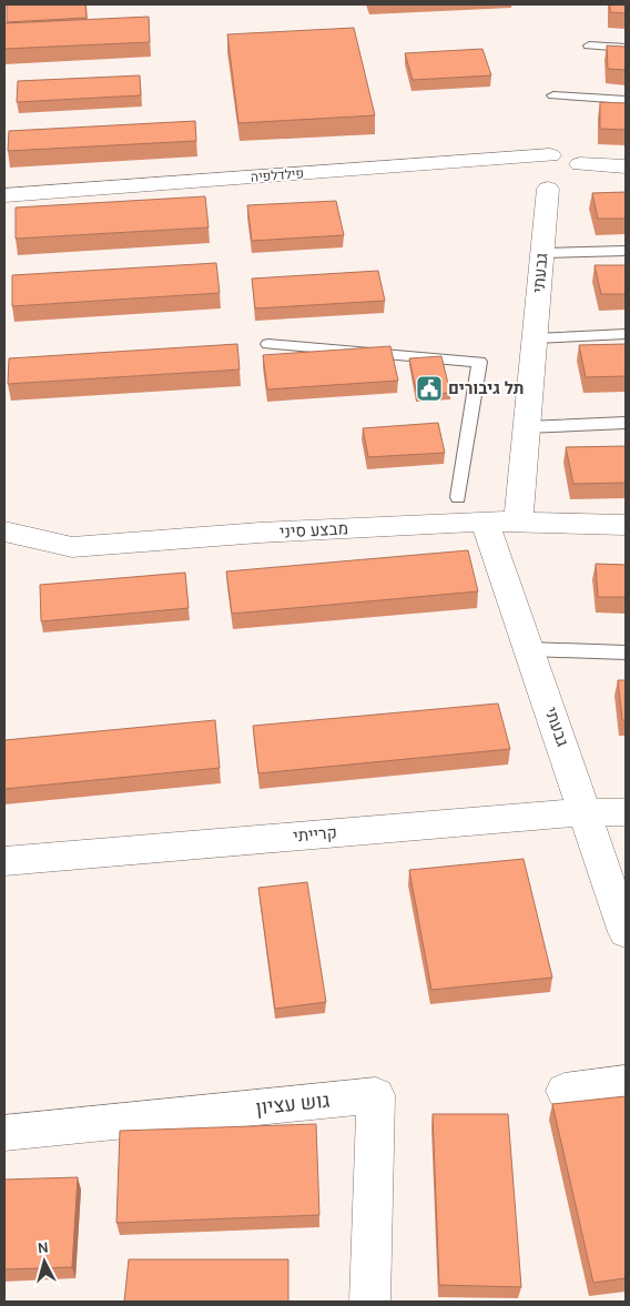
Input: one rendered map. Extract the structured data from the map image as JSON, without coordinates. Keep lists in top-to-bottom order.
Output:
{
  "streets": {
    "street": [
      "פילדלפיה",
      "גבעתי",
      "מבצע סיני",
      "קרייתי",
      "גוש עציון"
    ]
  },
  "crossings": [
    ["גבעתי", "מבצע סיני"],
    ["גבעתי", "קרייתי"]
  ],
  "places": {
    "public building": ["תל גיבורים"]
  },
  "north": "top"
}
